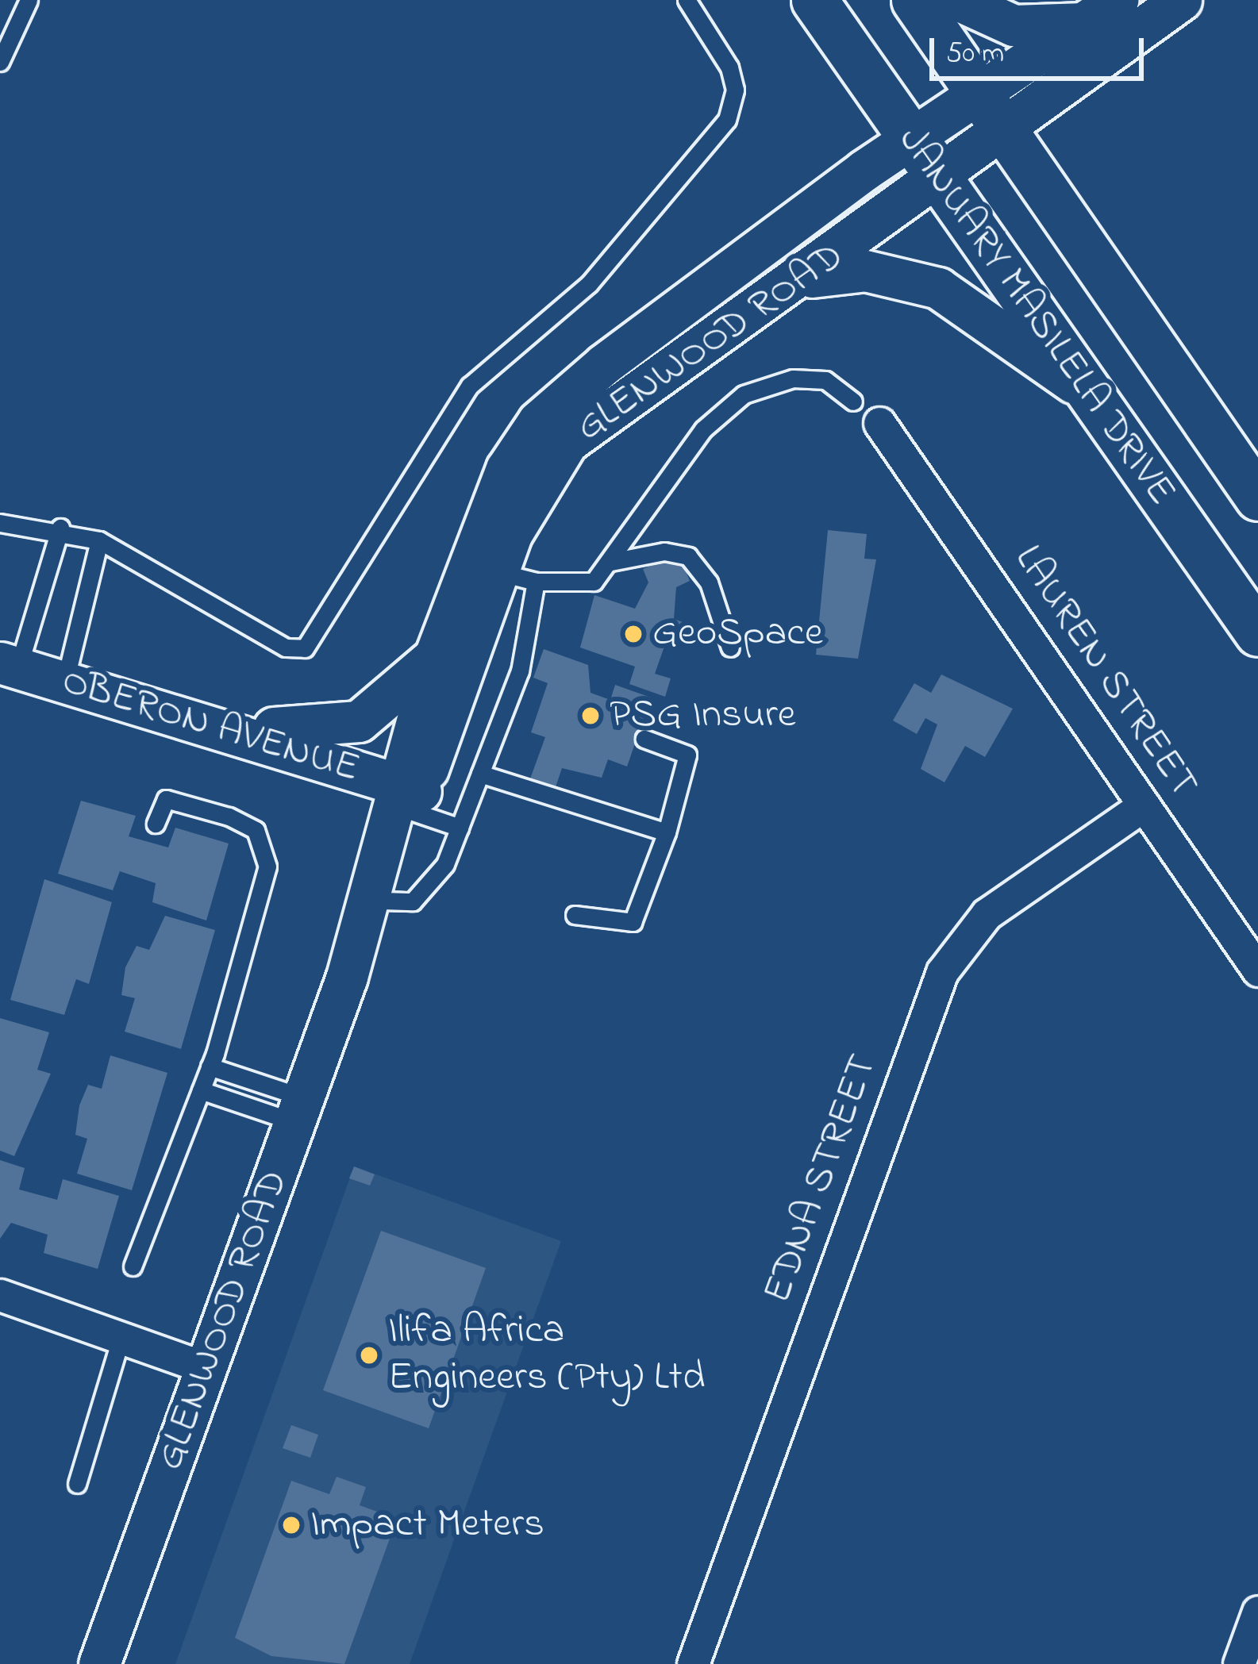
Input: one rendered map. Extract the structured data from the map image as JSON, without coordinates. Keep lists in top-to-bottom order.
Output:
{
  "streets": {
    "main road": ["JANUARY MASILELA DRIVE"],
    "street": [
      "GLENWOOD ROAD",
      "LAUREN STREET",
      "OBERON AVENUE",
      "EDNA STREET"
    ]
  },
  "crossings": [
    ["JANUARY MASILELA DRIVE", "GLENWOOD ROAD"],
    ["GLENWOOD ROAD", "OBERON AVENUE"],
    ["LAUREN STREET", "EDNA STREET"]
  ],
  "places": [
    "GeoSpace",
    "PSG Insure",
    "Ilifa Africa Engineers (Pty) Ltd",
    "Impact Meters"
  ],
  "scale_bar": "50 m"
}
